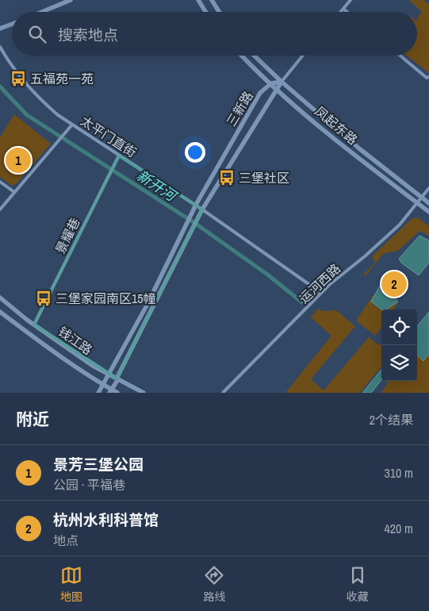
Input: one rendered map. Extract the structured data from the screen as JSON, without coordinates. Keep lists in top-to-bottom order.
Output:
{
  "streets": {
    "main road": ["三新路", "凤起东路", "钱江路"],
    "street": ["太平门直街", "景耀巷", "运河西路"]
  },
  "crossings": [
    ["三新路", "凤起东路"],
    ["三新路", "太平门直街"],
    ["三新路", "钱江路"],
    ["凤起东路", "运河西路"],
    ["太平门直街", "景耀巷"],
    ["太平门直街", "运河西路"],
    ["景耀巷", "钱江路"]
  ],
  "water": ["新开河"],
  "places": {
    "bus stop": ["五福苑一苑", "三堡社区", "三堡家园南区15幢"]
  },
  "page": {
    "search": "搜索地点",
    "pins": ["1", "2"],
    "heading": ["附近", "2个结果"],
    "list": [
      {
        "mark": "1",
        "name": "景芳三堡公园",
        "note": "公园 · 平福巷",
        "value": "310 m"
      },
      {
        "mark": "2",
        "name": "杭州水利科普馆",
        "note": "地点",
        "value": "420 m"
      }
    ],
    "nav": ["地图", "路线", "收藏"]
  }
}
